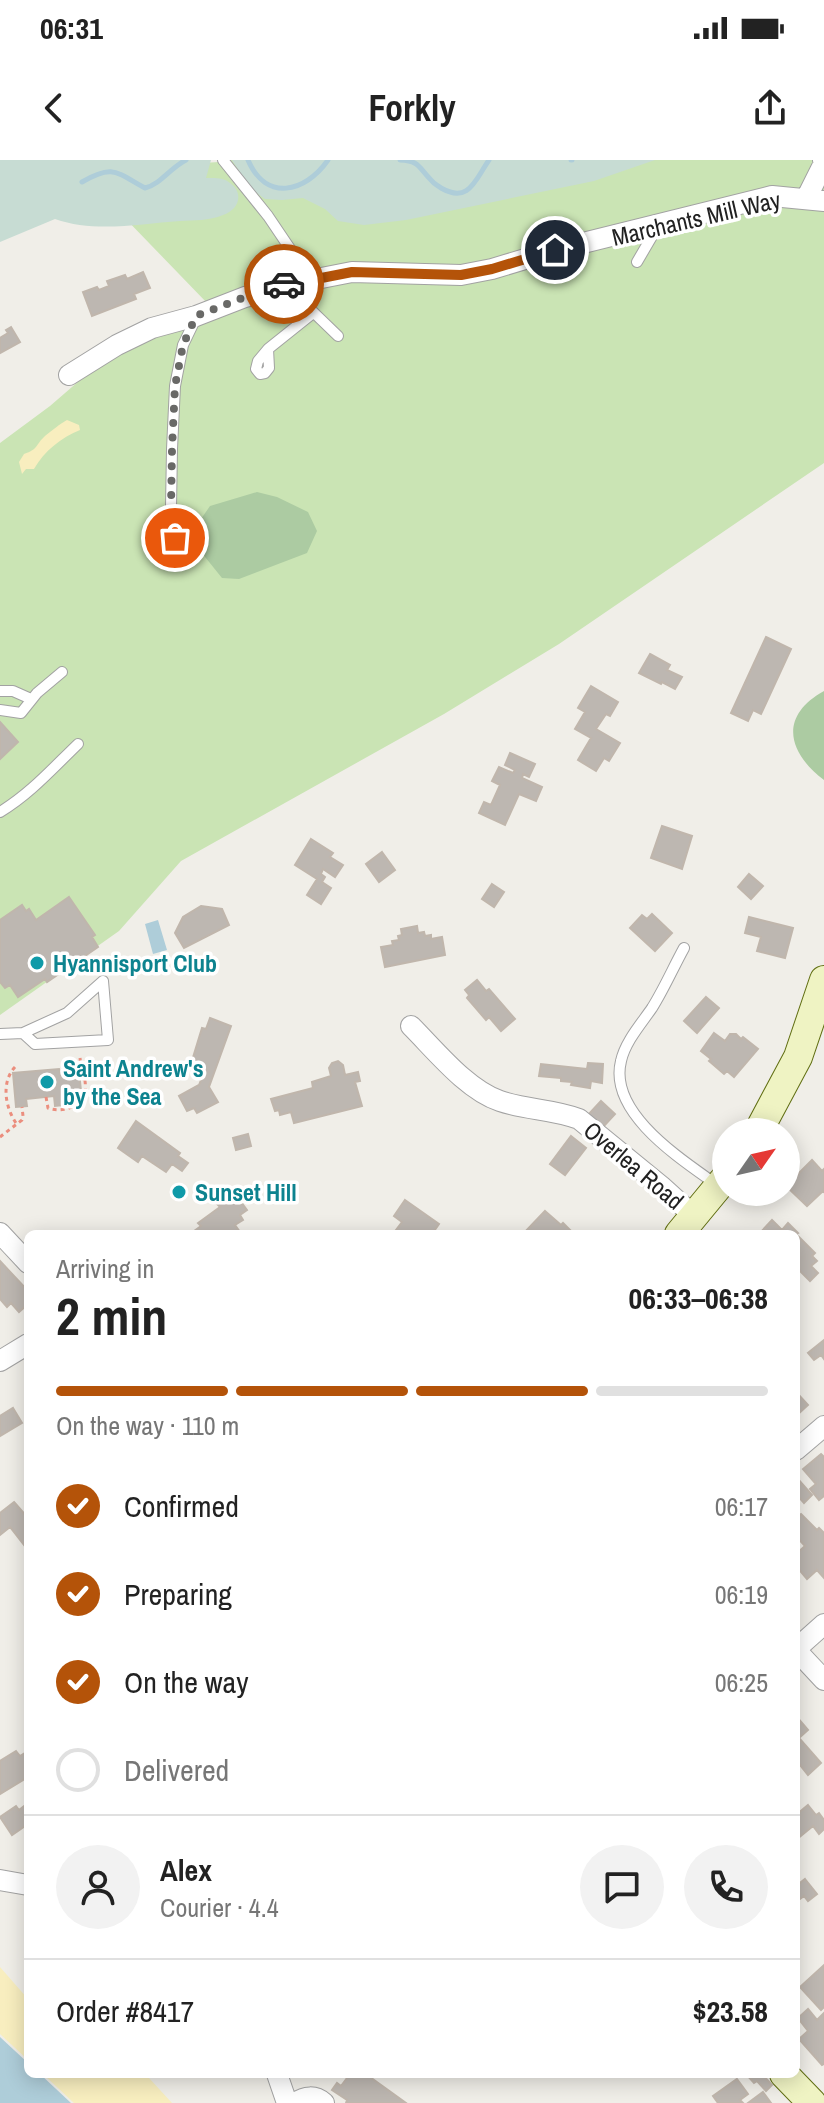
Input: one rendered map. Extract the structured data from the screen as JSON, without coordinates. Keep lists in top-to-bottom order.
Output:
{
  "streets": {
    "street": ["Marchants Mill Way", "Overlea Road"]
  },
  "places": ["Hyannisport Club", "Saint Andrew's by the Sea", "Sunset Hill"],
  "north": "top right",
  "page": {
    "status": "06:31",
    "header": "Forkly",
    "heading": ["2 min", "Arriving in", "06:33–06:38"],
    "panel": [
      "Alex",
      "Courier · 4.4",
      "Order #8417",
      "$23.58"
    ],
    "bar": "On the way · 110 m",
    "list": [
      ["Confirmed", "06:17"],
      ["Preparing", "06:19"],
      ["On the way", "06:25"],
      "Delivered"
    ]
  }
}
